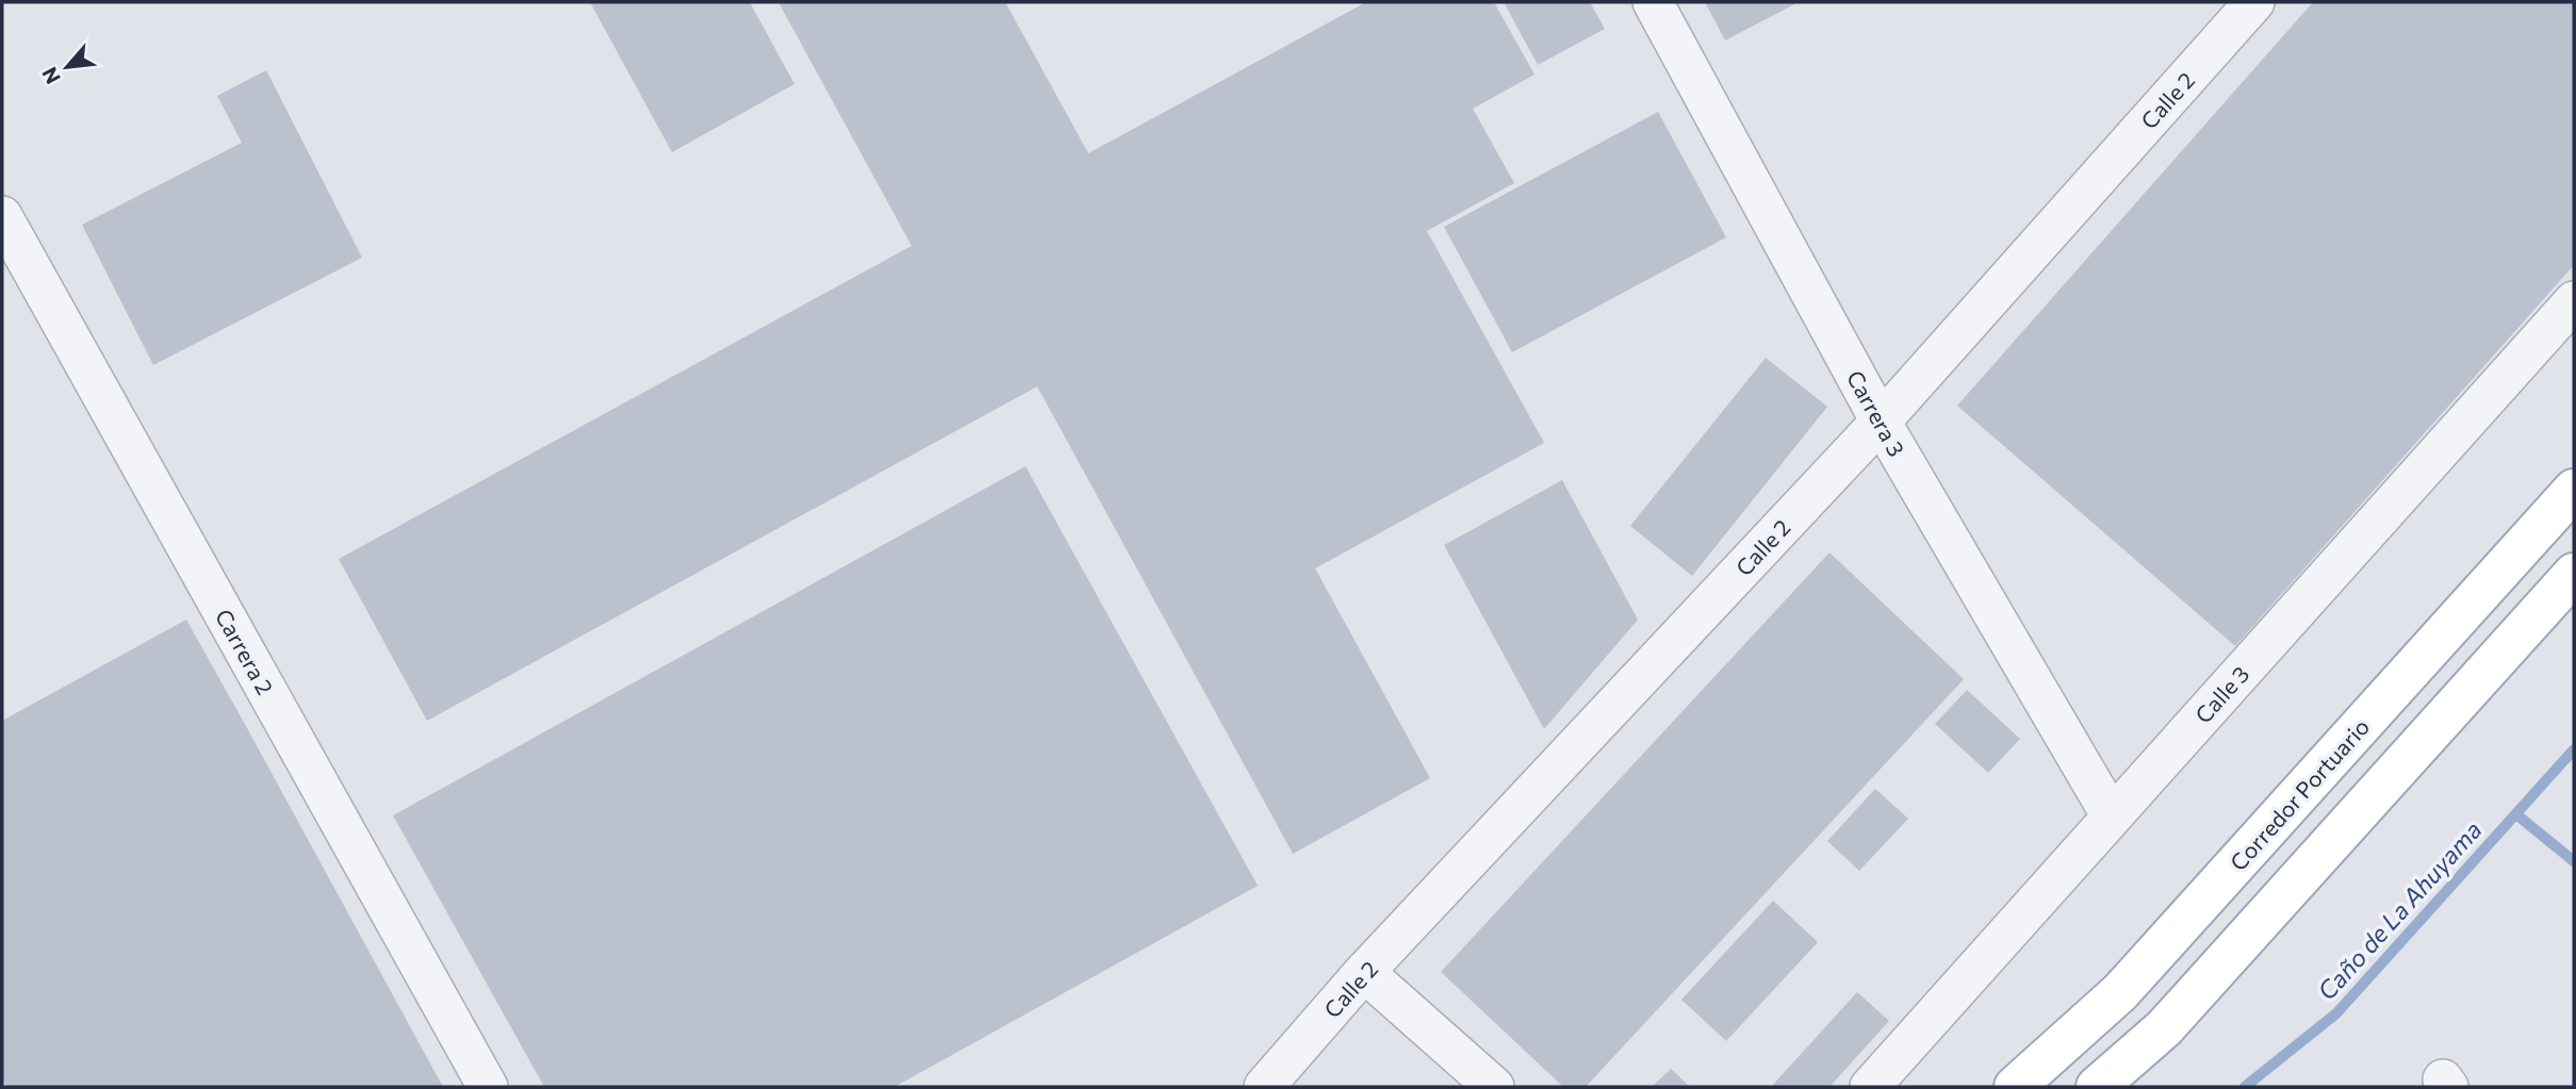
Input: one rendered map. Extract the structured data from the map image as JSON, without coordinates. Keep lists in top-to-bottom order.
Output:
{
  "streets": {
    "main road": ["Corredor Portuario"],
    "street": [
      "Calle 2",
      "Carrera 3",
      "Carrera 2",
      "Calle 3"
    ]
  },
  "crossings": [
    ["Calle 2", "Carrera 3"],
    ["Carrera 3", "Calle 3"]
  ],
  "water": ["Caño de La Ahuyama"],
  "north": "bottom left"
}
